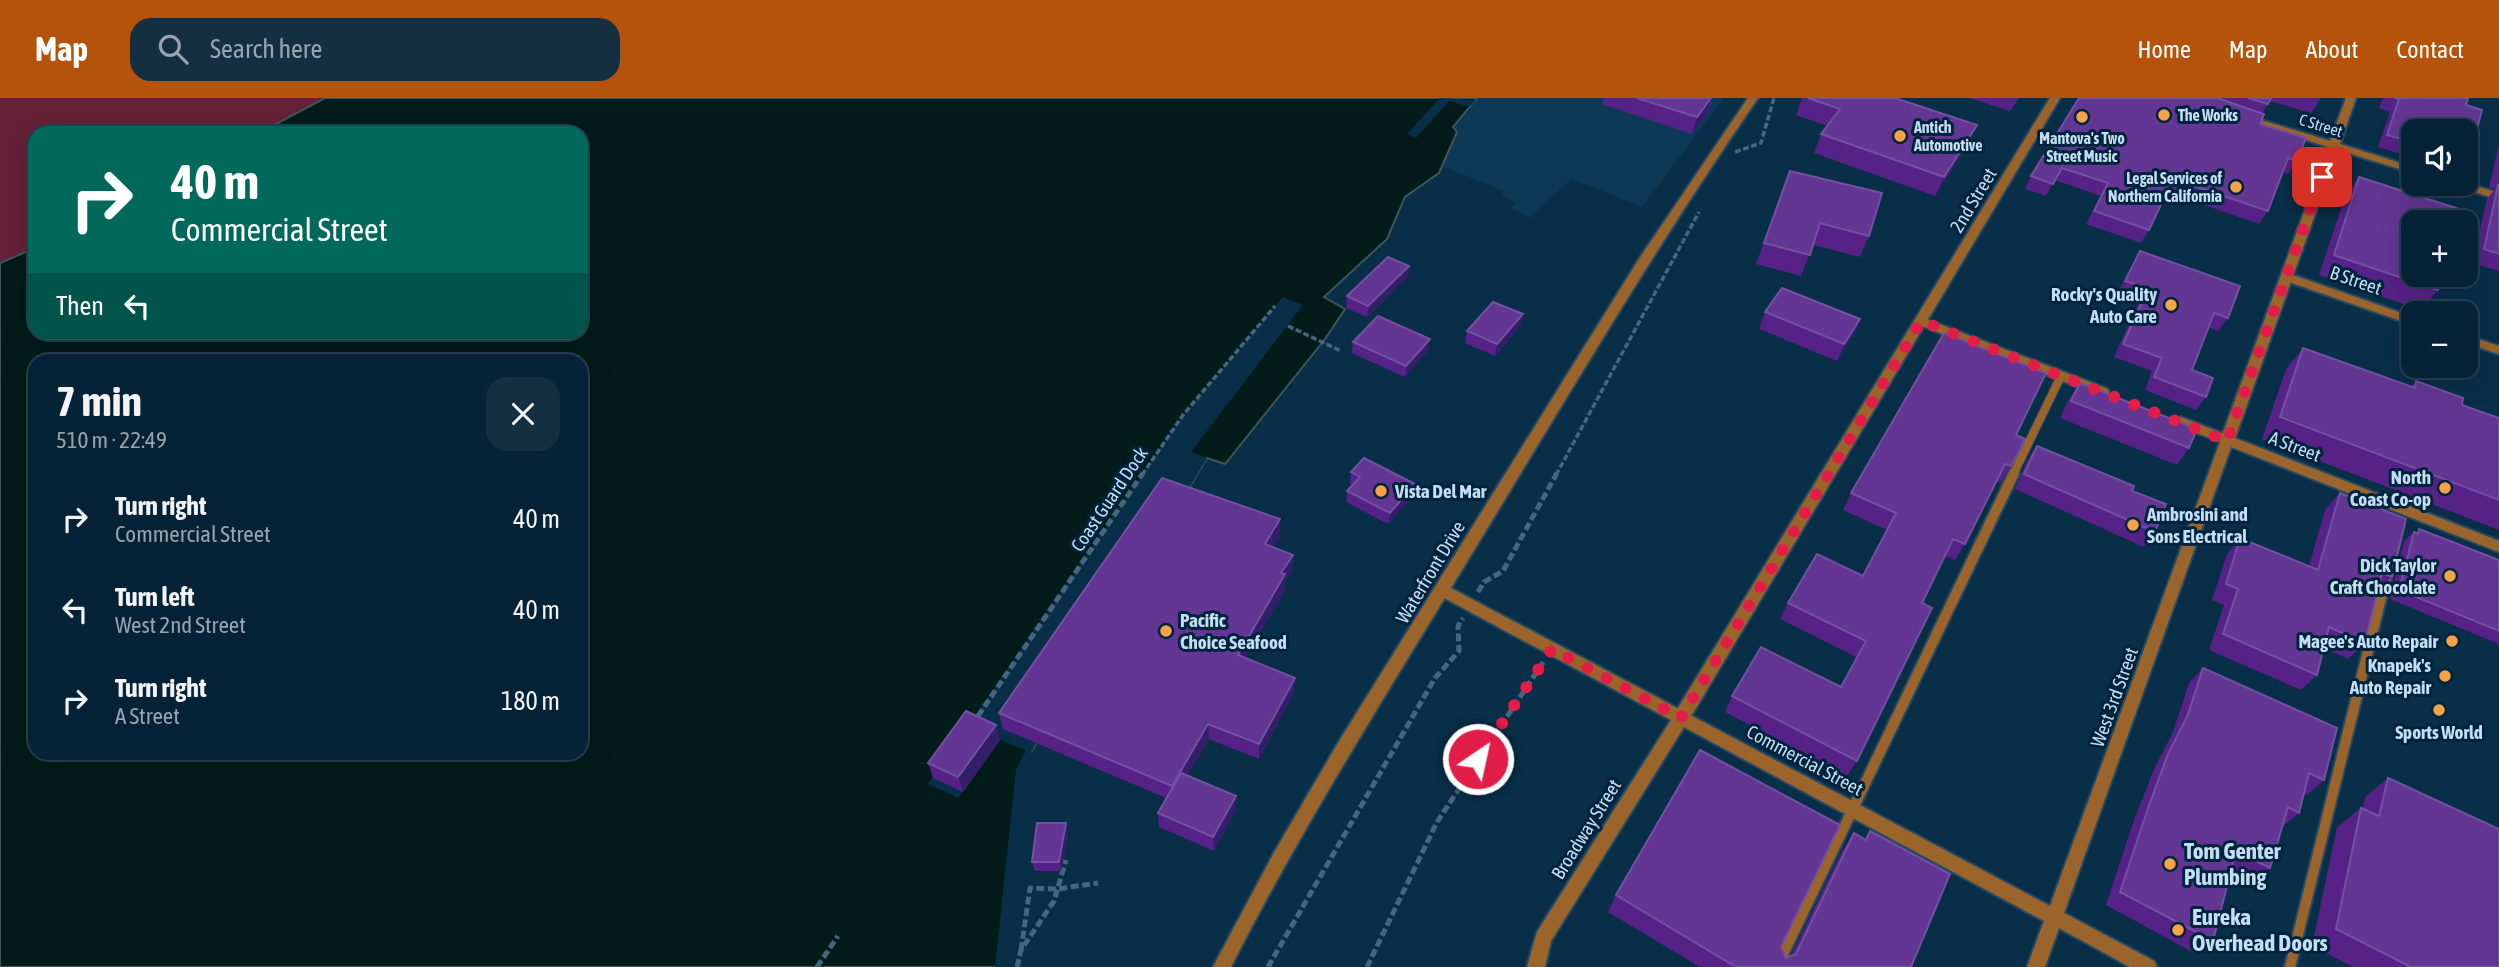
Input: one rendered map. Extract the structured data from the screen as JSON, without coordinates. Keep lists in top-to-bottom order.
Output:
{
  "streets": {
    "street": [
      "C Street",
      "2nd Street",
      "B Street",
      "A Street",
      "Waterfront Drive",
      "West 3rd Street",
      "Commercial Street",
      "Broadway Street"
    ],
    "path": ["Coast Guard Dock"]
  },
  "crossings": [
    ["C Street", "West 3rd Street"],
    ["2nd Street", "Commercial Street"],
    ["2nd Street", "Broadway Street"],
    ["B Street", "West 3rd Street"],
    ["A Street", "West 3rd Street"],
    ["Waterfront Drive", "Commercial Street"],
    ["West 3rd Street", "Commercial Street"],
    ["Commercial Street", "Broadway Street"]
  ],
  "places": [
    "The Works",
    "Mantova's Two Street Music",
    "Antich Automotive",
    "Legal Services of Northern California",
    "Rocky's Quality Auto Care",
    "North Coast Co-op",
    "Vista Del Mar",
    "Ambrosini and Sons Electrical",
    "Dick Taylor Craft Chocolate",
    "Pacific Choice Seafood",
    "Magee's Auto Repair",
    "Knapek's Auto Repair",
    "Sports World",
    "Tom Genter Plumbing",
    "Eureka Overhead Doors"
  ],
  "page": {
    "header": "Map",
    "search": "Search here",
    "nav": [
      "Home",
      "Map",
      "About",
      "Contact"
    ],
    "map_buttons": ["+", "−"],
    "turn": ["40 m", "Commercial Street"],
    "then": "Then",
    "heading": ["7 min", "510 m · 22:49"],
    "list": [
      {
        "name": "Turn right",
        "note": "Commercial Street",
        "value": "40 m"
      },
      {
        "name": "Turn left",
        "note": "West 2nd Street",
        "value": "40 m"
      },
      {
        "name": "Turn right",
        "note": "A Street",
        "value": "180 m"
      }
    ]
  }
}
